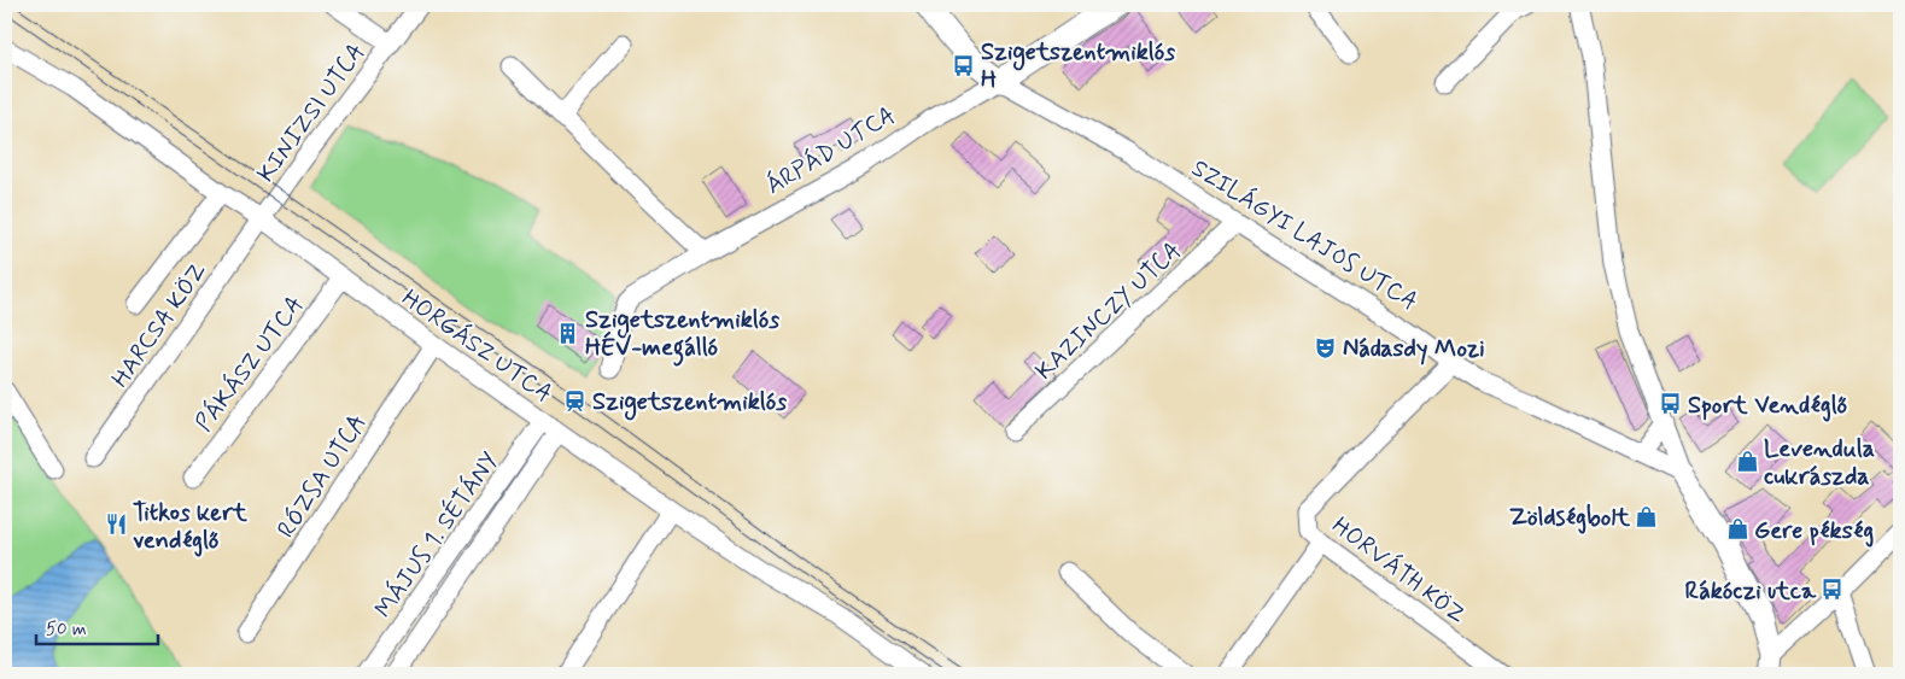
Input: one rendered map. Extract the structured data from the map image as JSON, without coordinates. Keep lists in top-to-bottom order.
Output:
{
  "streets": {
    "street": [
      "KINIZSI UTCA",
      "ÁRPÁD UTCA",
      "SZILÁGYI LAJOS UTCA",
      "KAZINCZY UTCA",
      "HARCSA KÖZ",
      "HORGÁSZ UTCA",
      "PÁKÁSZ UTCA",
      "RÓZSA UTCA",
      "MÁJUS 1. SÉTÁNY",
      "HORVÁTH KÖZ"
    ]
  },
  "crossings": [
    ["KINIZSI UTCA", "HARCSA KÖZ"],
    ["KINIZSI UTCA", "HORGÁSZ UTCA"],
    ["ÁRPÁD UTCA", "SZILÁGYI LAJOS UTCA"],
    ["SZILÁGYI LAJOS UTCA", "KAZINCZY UTCA"],
    ["SZILÁGYI LAJOS UTCA", "HORVÁTH KÖZ"],
    ["HARCSA KÖZ", "HORGÁSZ UTCA"],
    ["HORGÁSZ UTCA", "PÁKÁSZ UTCA"],
    ["HORGÁSZ UTCA", "RÓZSA UTCA"],
    ["HORGÁSZ UTCA", "MÁJUS 1. SÉTÁNY"]
  ],
  "places": {
    "bus stop": ["Szigetszentmiklós H", "Sport Vendéglő", "Rákóczi utca"],
    "building": ["Szigetszentmiklós HÉV-megálló"],
    "theatre": ["Nádasdy Mozi"],
    "station": ["Szigetszentmiklós"],
    "shop": ["Levendula cukrászda", "Zöldségbolt", "Gere pékség"],
    "restaurant": ["Titkos kert vendéglő"]
  },
  "scale_bar": "50 m"
}
